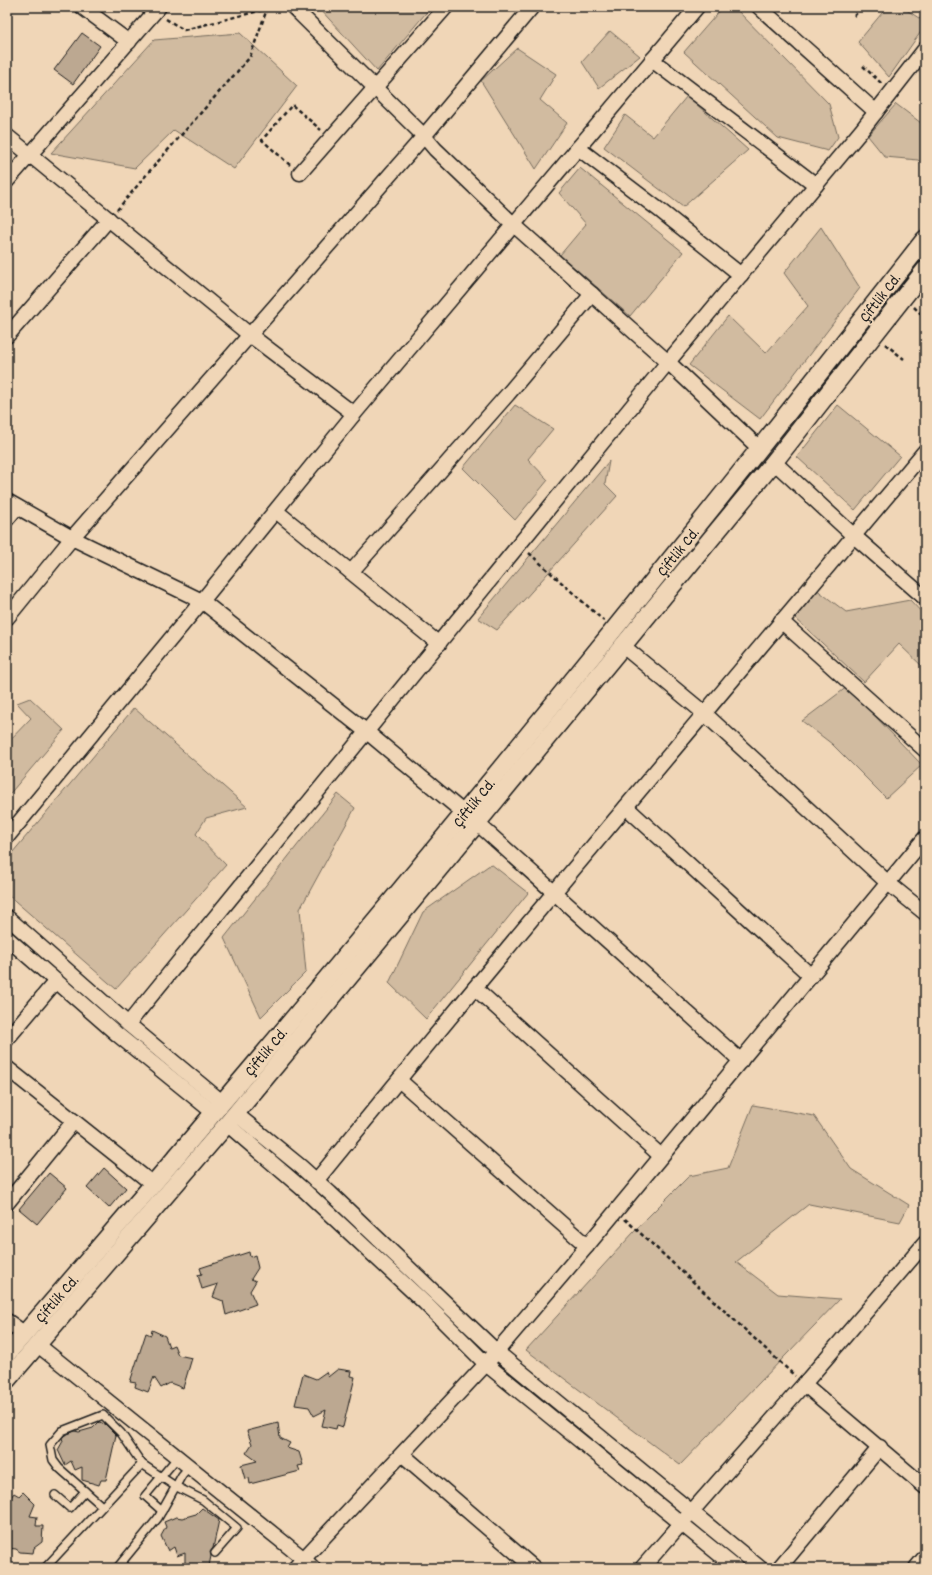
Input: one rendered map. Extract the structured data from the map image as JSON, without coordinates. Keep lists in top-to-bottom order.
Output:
{
  "streets": {
    "street": ["Çiftlik Cd."]
  }
}
